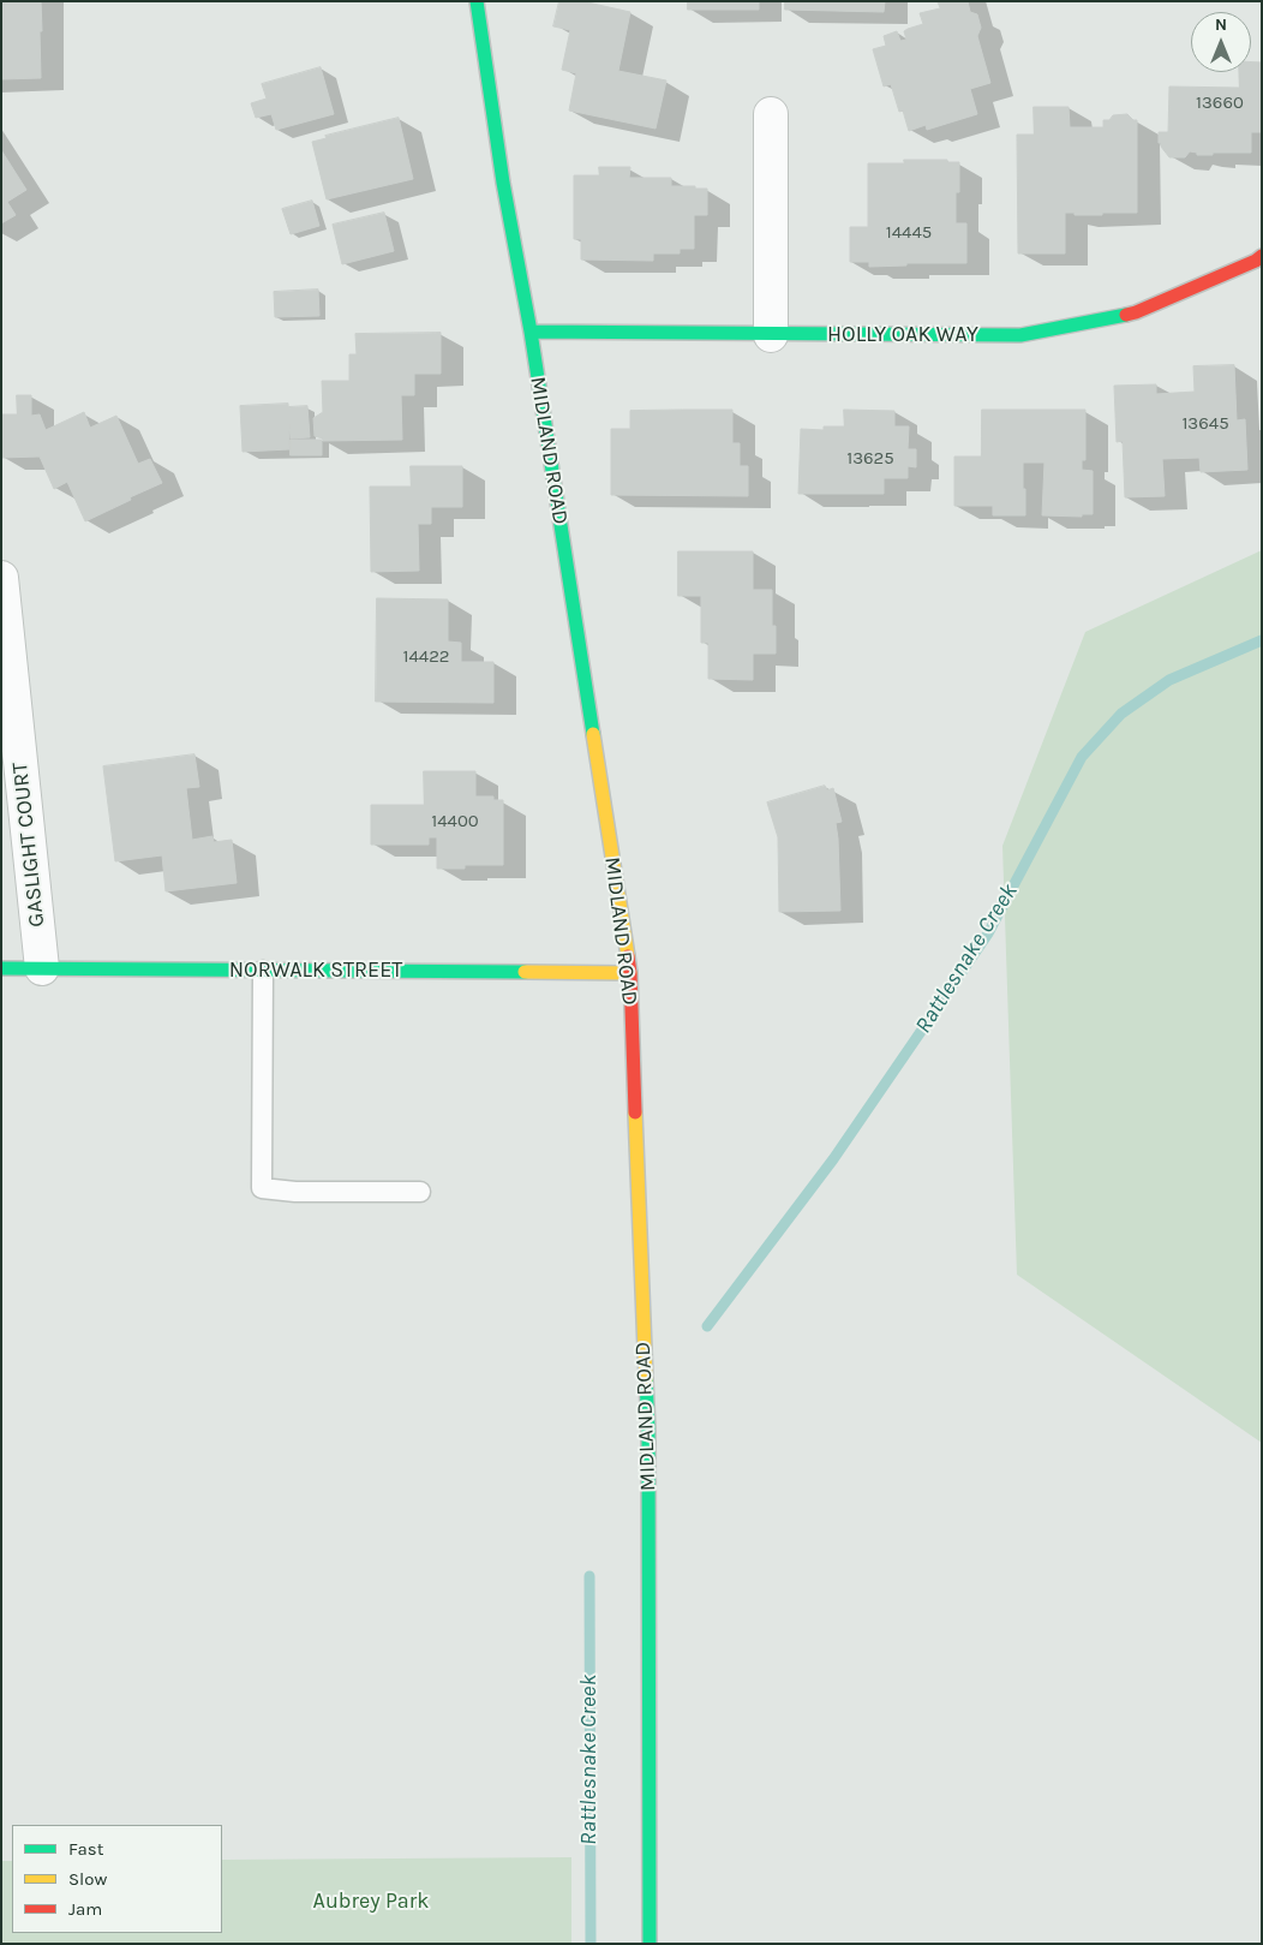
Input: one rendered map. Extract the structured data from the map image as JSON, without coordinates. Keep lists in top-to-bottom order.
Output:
{
  "streets": {
    "main road": ["HOLLY OAK WAY", "MIDLAND ROAD", "NORWALK STREET"],
    "street": ["GASLIGHT COURT"]
  },
  "crossings": [
    ["HOLLY OAK WAY", "MIDLAND ROAD"],
    ["MIDLAND ROAD", "NORWALK STREET"],
    ["GASLIGHT COURT", "NORWALK STREET"]
  ],
  "water": ["Rattlesnake Creek"],
  "parks": ["Aubrey Park"],
  "house_numbers": [
    "13660",
    "14445",
    "13645",
    "13625",
    "14422",
    "14400"
  ],
  "legend": ["Fast", "Slow", "Jam"],
  "north": "top"
}
